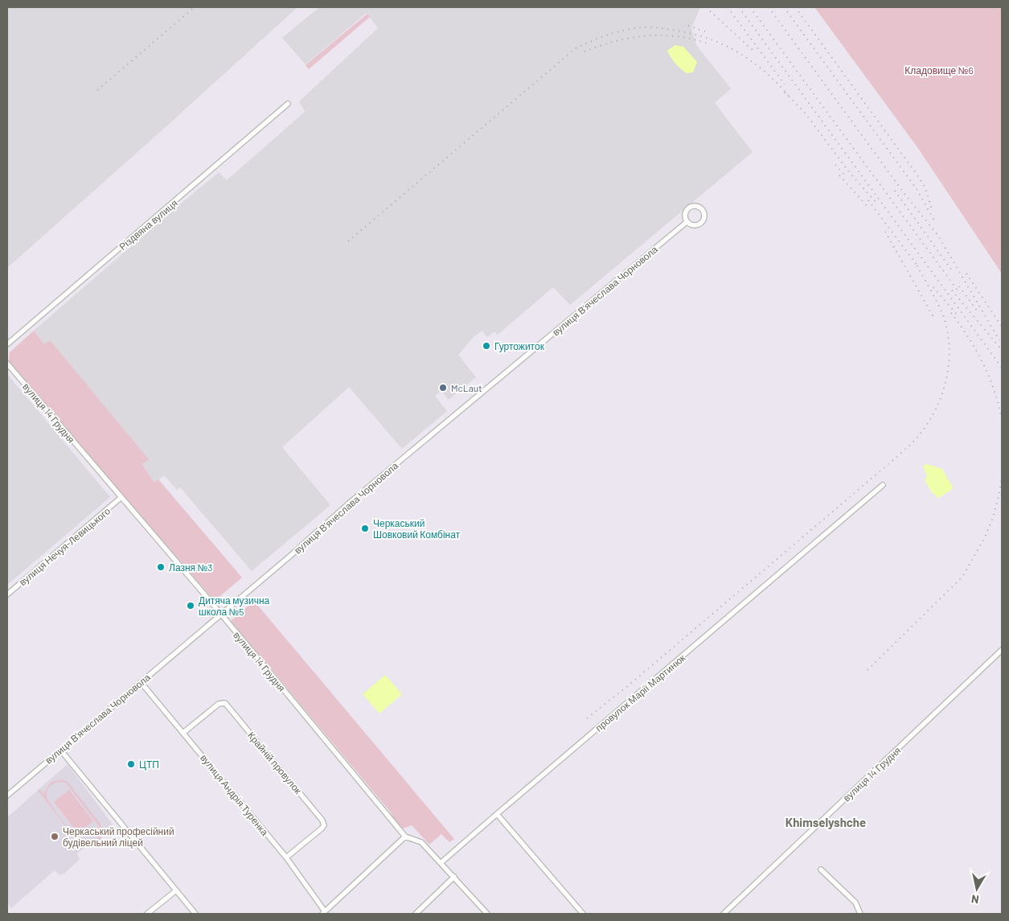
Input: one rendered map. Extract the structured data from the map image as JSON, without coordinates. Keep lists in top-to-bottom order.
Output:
{
  "streets": {
    "street": [
      "Різдвяна вулиця",
      "вулиця Вʼячеслава Чорновола",
      "вулиця 14 Грудня",
      "вулиця Нечуя-Левицького",
      "провулок Марії Мартинюк",
      "Крайній провулок",
      "вулиця Андрія Туренка"
    ]
  },
  "crossings": [
    ["вулиця Вʼячеслава Чорновола", "вулиця 14 Грудня"],
    ["вулиця Вʼячеслава Чорновола", "вулиця Андрія Туренка"],
    ["вулиця 14 Грудня", "вулиця Нечуя-Левицького"],
    ["вулиця 14 Грудня", "провулок Марії Мартинюк"],
    ["Крайній провулок", "вулиця Андрія Туренка"]
  ],
  "districts": ["Khimselyshche"],
  "parks": ["Кладовище №6"],
  "places": [
    "Гуртожиток",
    "McLaut",
    "Черкаський Шовковий Комбінат",
    "Лазня №3",
    "Дитяча музична школа №5",
    "ЦТП",
    "Черкаський професійний будівельний ліцей"
  ],
  "north": "bottom"
}
